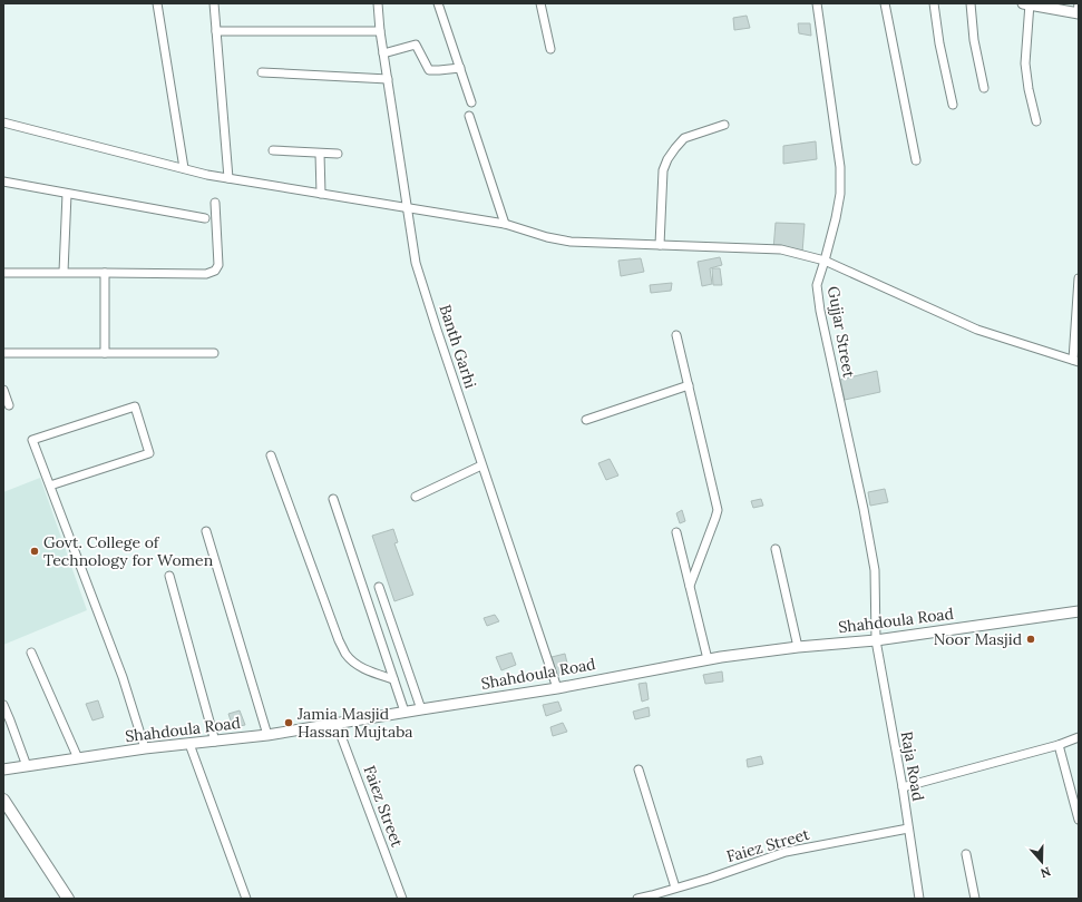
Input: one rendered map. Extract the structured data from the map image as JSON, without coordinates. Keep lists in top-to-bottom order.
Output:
{
  "streets": {
    "street": [
      "Gujjar Street",
      "Banth Garhi",
      "Shahdoula Road",
      "Raja Road",
      "Faiez Street"
    ]
  },
  "crossings": [
    ["Gujjar Street", "Shahdoula Road"],
    ["Gujjar Street", "Raja Road"],
    ["Banth Garhi", "Shahdoula Road"],
    ["Shahdoula Road", "Raja Road"],
    ["Shahdoula Road", "Faiez Street"],
    ["Raja Road", "Faiez Street"]
  ],
  "places": ["Govt. College of Technology for Women", "Noor Masjid", "Jamia Masjid Hassan Mujtaba"],
  "north": "bottom"
}
